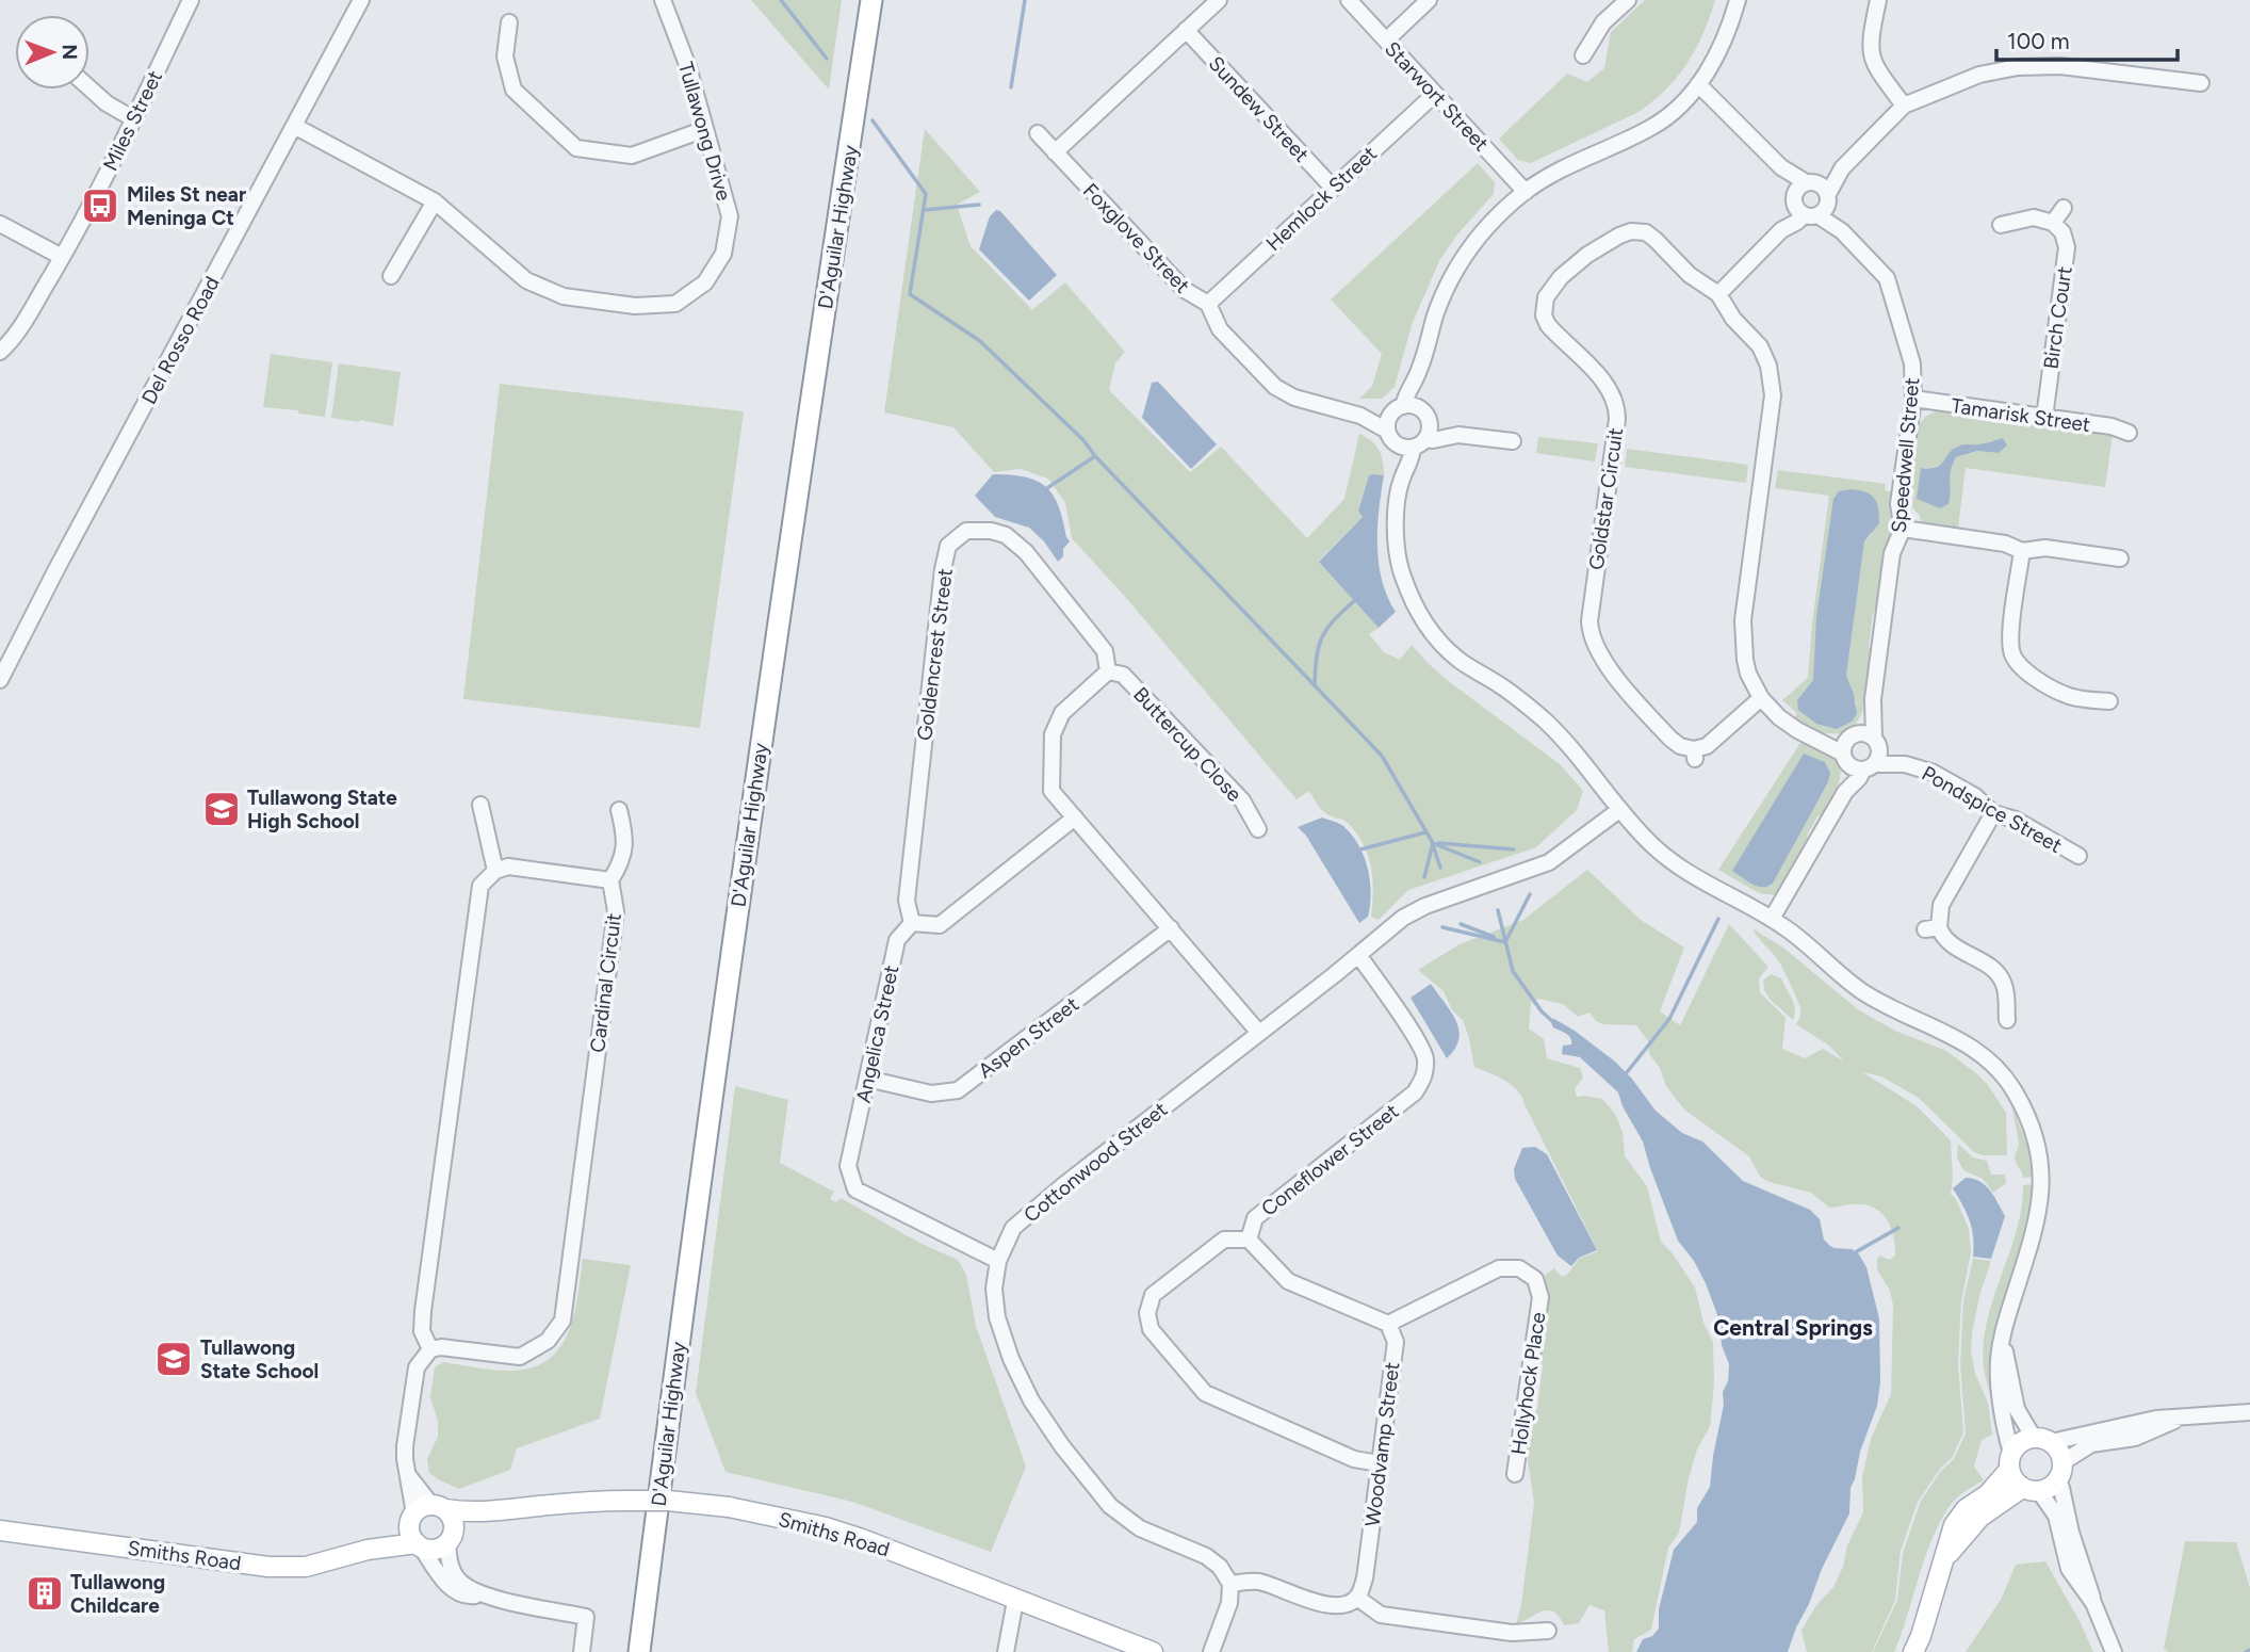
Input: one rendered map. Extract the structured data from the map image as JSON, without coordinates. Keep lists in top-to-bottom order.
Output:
{
  "streets": {
    "highway": ["D'Aguilar Highway"],
    "main road": ["Smiths Road"],
    "street": [
      "Starwort Street",
      "Sundew Street",
      "Miles Street",
      "Tullawong Drive",
      "Hemlock Street",
      "Foxglove Street",
      "Birch Court",
      "Del Rosso Road",
      "Tamarisk Street",
      "Speedwell Street",
      "Goldstar Circuit",
      "Goldencrest Street",
      "Buttercup Close",
      "Pondspice Street",
      "Cardinal Circuit",
      "Angelica Street",
      "Aspen Street",
      "Coneflower Street",
      "Cottonwood Street",
      "Hollyhock Place",
      "Woodvamp Street"
    ]
  },
  "crossings": [
    ["Starwort Street", "Hemlock Street"],
    ["Sundew Street", "Hemlock Street"],
    ["Tullawong Drive", "Del Rosso Road"],
    ["Hemlock Street", "Foxglove Street"],
    ["Birch Court", "Tamarisk Street"],
    ["Tamarisk Street", "Speedwell Street"],
    ["Speedwell Street", "Goldstar Circuit"],
    ["Speedwell Street", "Pondspice Street"],
    ["Goldstar Circuit", "Pondspice Street"],
    ["Goldencrest Street", "Buttercup Close"],
    ["Goldencrest Street", "Angelica Street"],
    ["Angelica Street", "Aspen Street"],
    ["Angelica Street", "Cottonwood Street"],
    ["Coneflower Street", "Cottonwood Street"],
    ["Coneflower Street", "Woodvamp Street"],
    ["Hollyhock Place", "Woodvamp Street"]
  ],
  "districts": ["Central Springs"],
  "places": {
    "bus stop": ["Miles St near Meninga Ct"],
    "school or university": ["Tullawong State High School", "Tullawong State School"],
    "building": ["Tullawong Childcare"]
  },
  "scale_bar": "100 m",
  "north": "right"
}
